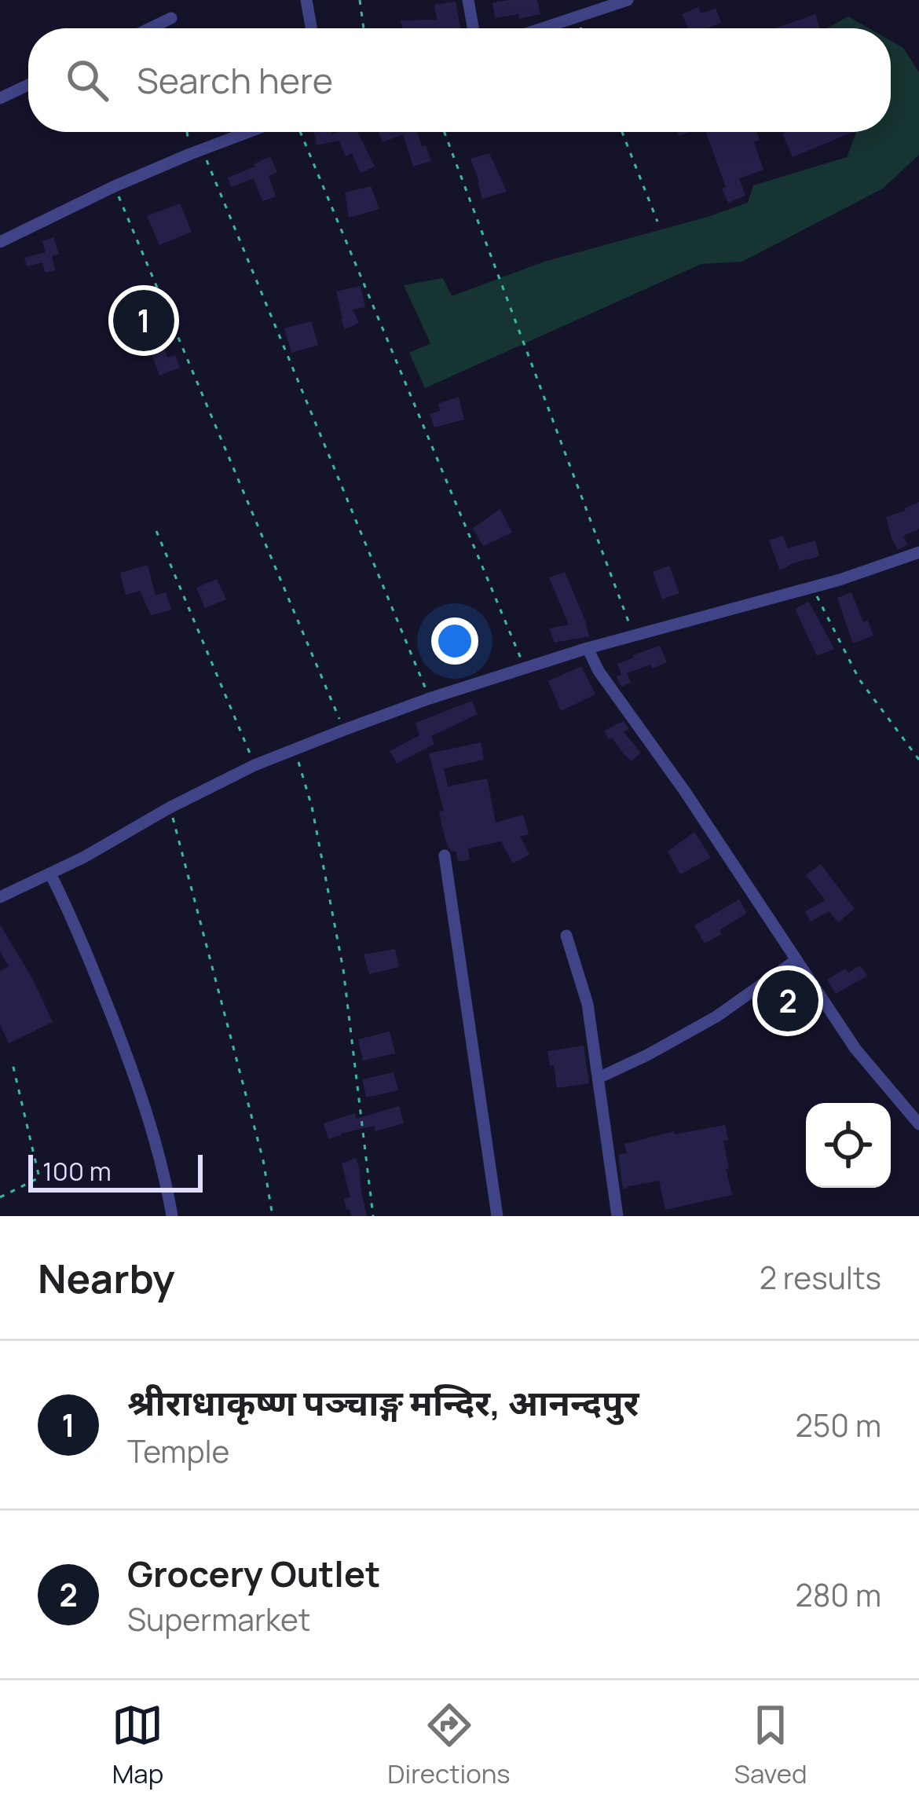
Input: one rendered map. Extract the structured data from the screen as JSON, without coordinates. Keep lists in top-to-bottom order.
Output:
{
  "scale_bar": "100 m",
  "page": {
    "search": "Search here",
    "pins": ["1", "2"],
    "scale": "100 m",
    "heading": ["Nearby", "2 results"],
    "list": [
      {
        "mark": "1",
        "name": "श्रीराधाकृष्ण पञ्चाङ्ग मन्दिर, आनन्दपुर",
        "note": "Temple",
        "value": "250 m"
      },
      {
        "mark": "2",
        "name": "Grocery Outlet",
        "note": "Supermarket",
        "value": "280 m"
      }
    ],
    "nav": ["Map", "Directions", "Saved"]
  }
}
